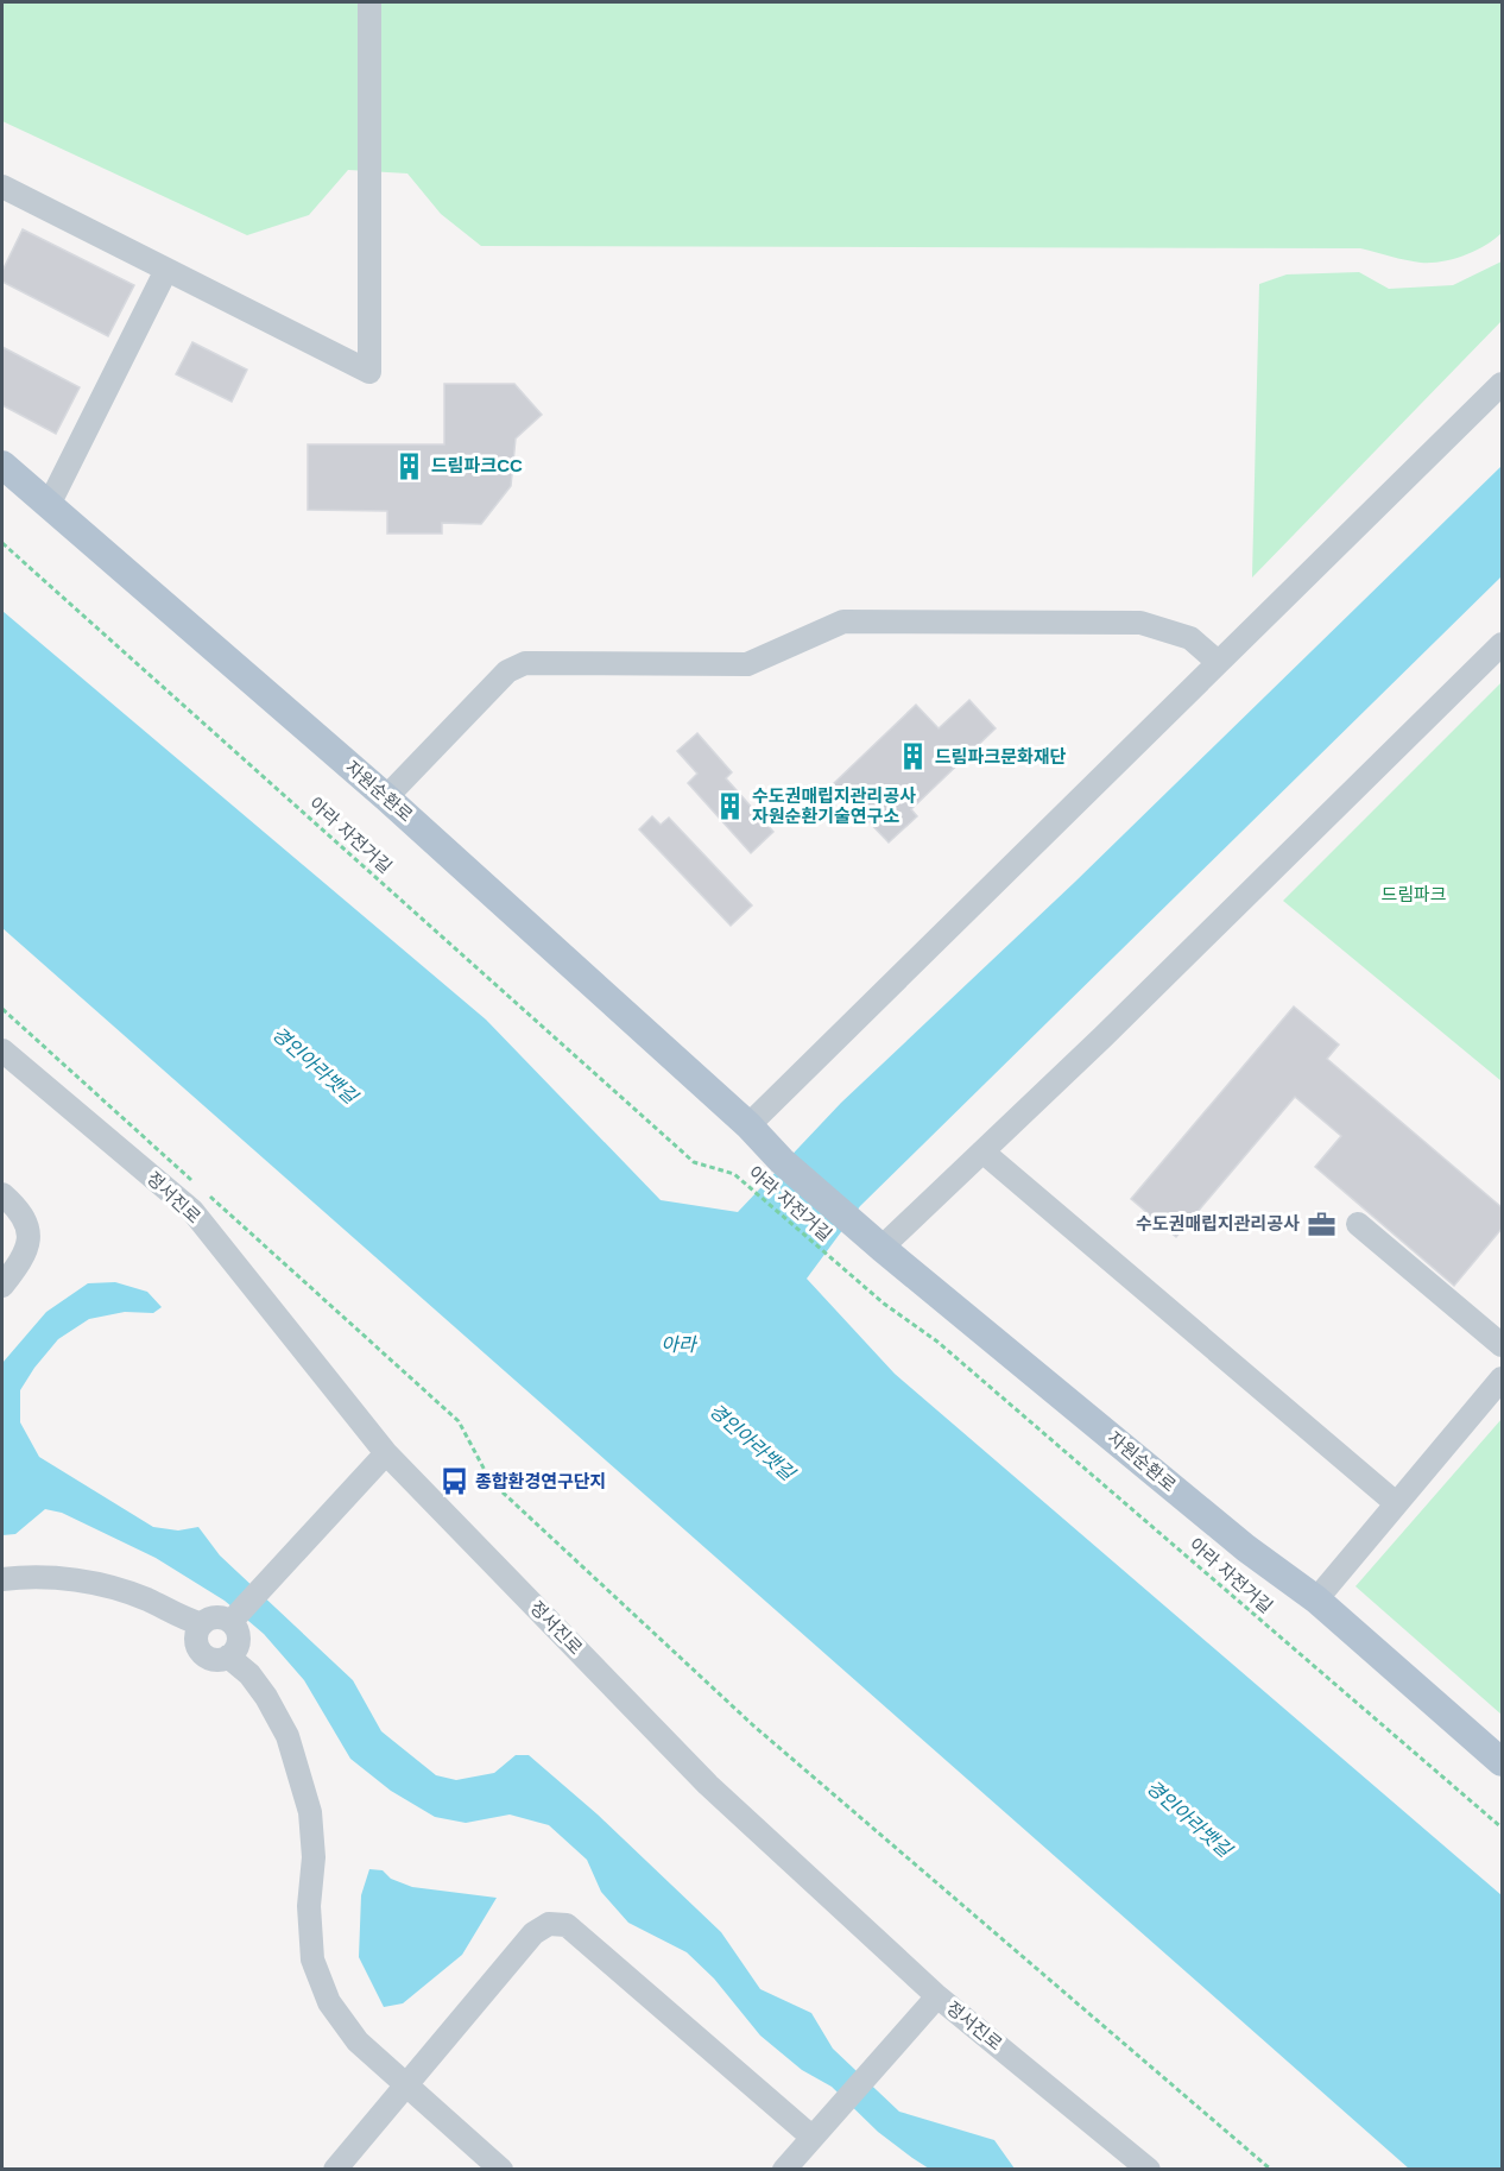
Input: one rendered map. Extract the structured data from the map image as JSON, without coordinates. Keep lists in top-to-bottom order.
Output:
{
  "streets": {
    "main road": ["자원순환로"],
    "street": ["정서진로"],
    "path": ["아라 자전거길"]
  },
  "water": ["경인아라뱃길", "아라"],
  "parks": ["드림파크"],
  "places": {
    "building": ["드림파크CC", "드림파크문화재단", "수도권매립지관리공사 자원순환기술연구소"],
    "office": ["수도권매립지관리공사"],
    "bus stop": ["종합환경연구단지"]
  }
}
